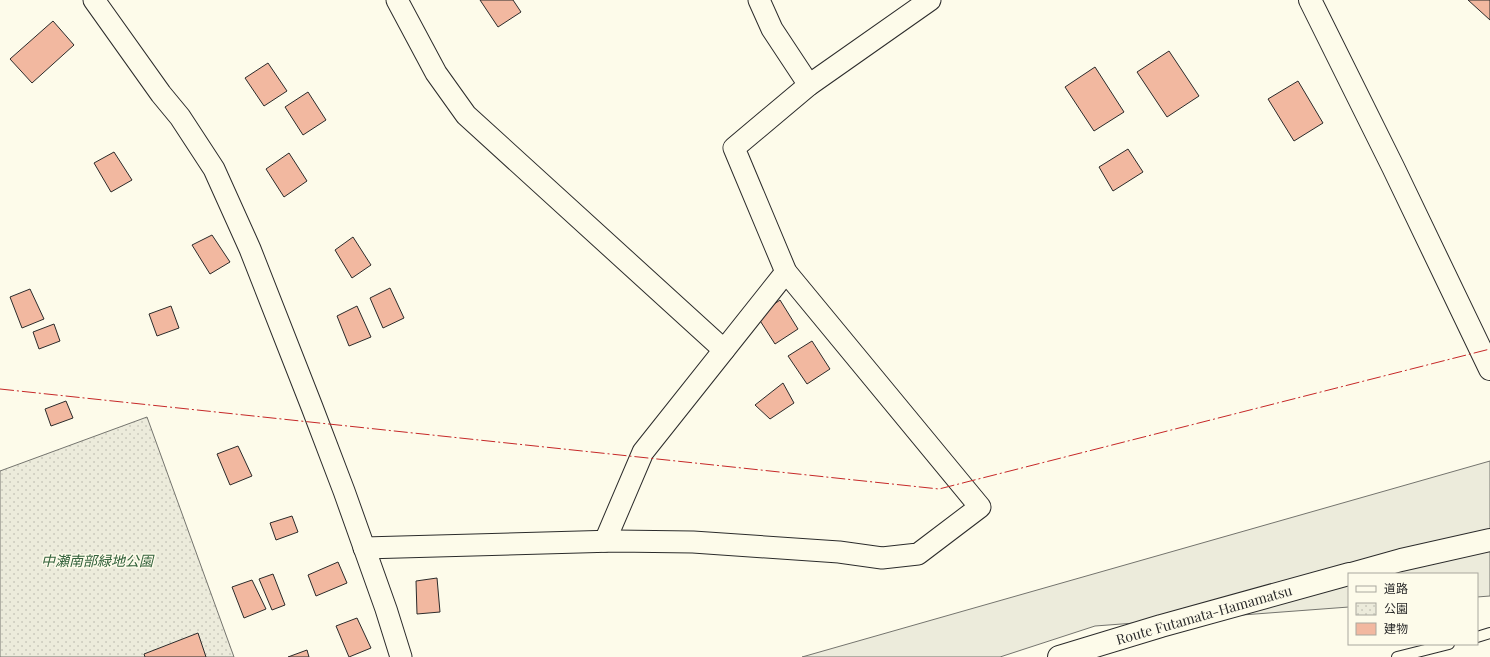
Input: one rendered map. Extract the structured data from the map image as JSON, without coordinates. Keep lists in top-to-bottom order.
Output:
{
  "streets": {
    "main road": ["Route Futamata-Hamamatsu"]
  },
  "parks": ["中瀬南部緑地公園"],
  "legend": ["道路", "公園", "建物"]
}
